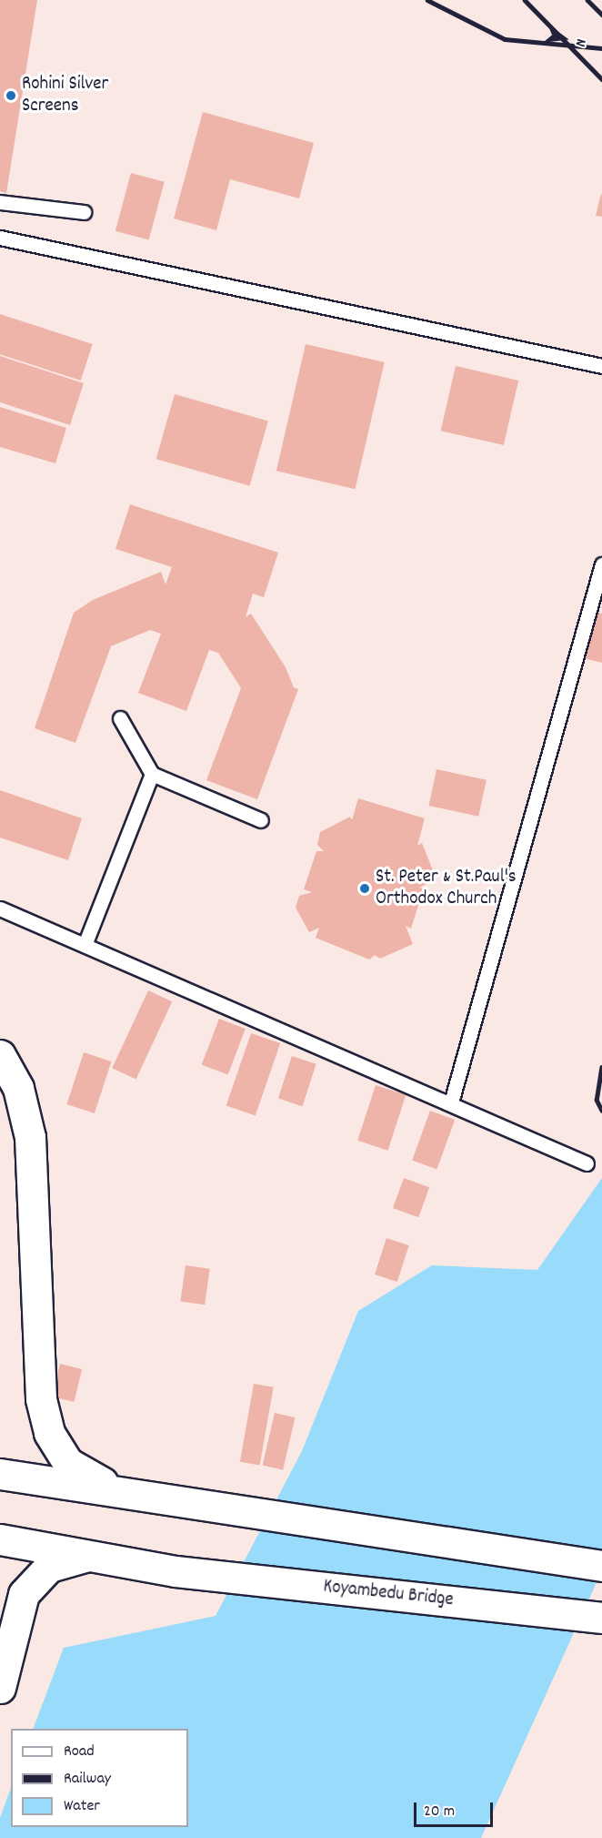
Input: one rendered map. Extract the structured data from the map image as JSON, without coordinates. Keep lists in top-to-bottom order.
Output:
{
  "streets": {
    "main road": ["Koyambedu Bridge"]
  },
  "places": ["Rohini Silver Screens", "St. Peter & St.Paul's Orthodox Church"],
  "legend": ["Road", "Railway", "Water"],
  "scale_bar": "20 m",
  "north": "right"
}
